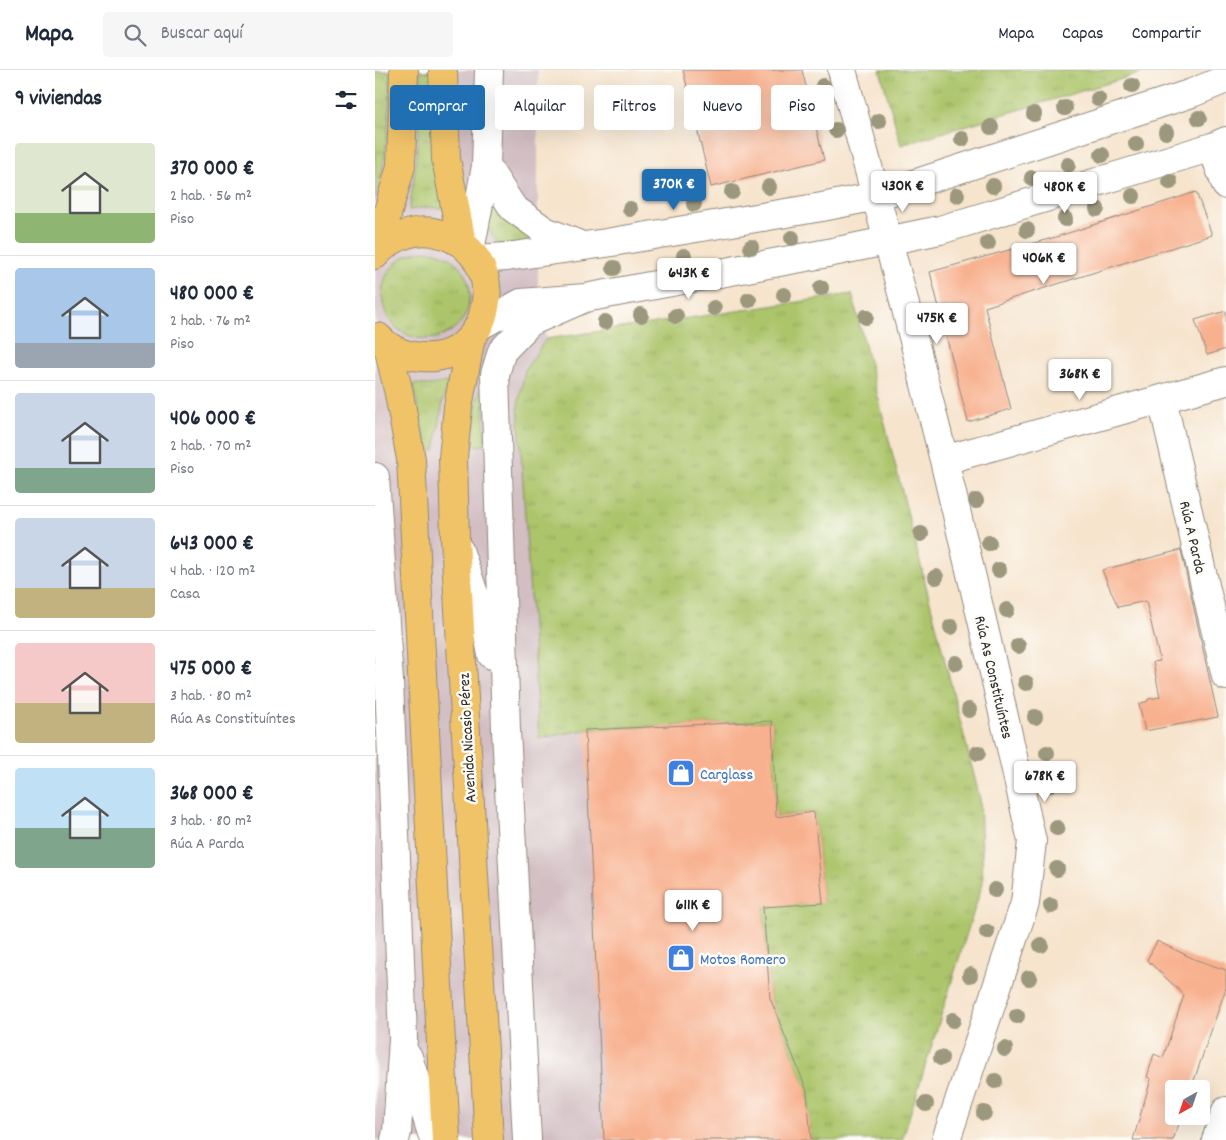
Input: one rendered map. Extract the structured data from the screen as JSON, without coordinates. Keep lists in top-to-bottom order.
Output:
{
  "streets": {
    "highway": ["Avenida Nicasio Pérez"],
    "street": ["Rúa A Parda", "Rúa As Constituíntes"]
  },
  "places": {
    "shop": ["Carglass", "Motos Romero"]
  },
  "north": "bottom left",
  "page": {
    "header": "Mapa",
    "search": "Buscar aquí",
    "nav": ["Mapa", "Capas", "Compartir"],
    "heading": "9 viviendas",
    "chip": [
      "Comprar",
      "Alquilar",
      "Filtros",
      "Nuevo",
      "Piso"
    ],
    "list": [
      {
        "name": "370 000 €",
        "note": "2 hab. · 56 m² · Piso"
      },
      {
        "name": "480 000 €",
        "note": "2 hab. · 76 m² · Piso"
      },
      {
        "name": "406 000 €",
        "note": "2 hab. · 70 m² · Piso"
      },
      {
        "name": "643 000 €",
        "note": "4 hab. · 120 m² · Casa"
      },
      {
        "name": "475 000 €",
        "note": "3 hab. · 80 m² · Rúa As Constituíntes"
      },
      {
        "name": "368 000 €",
        "note": "3 hab. · 80 m² · Rúa A Parda"
      }
    ],
    "price": [
      "370K €",
      "430K €",
      "480K €",
      "406K €",
      "643K €",
      "475K €",
      "368K €",
      "678K €",
      "611K €"
    ]
  }
}
